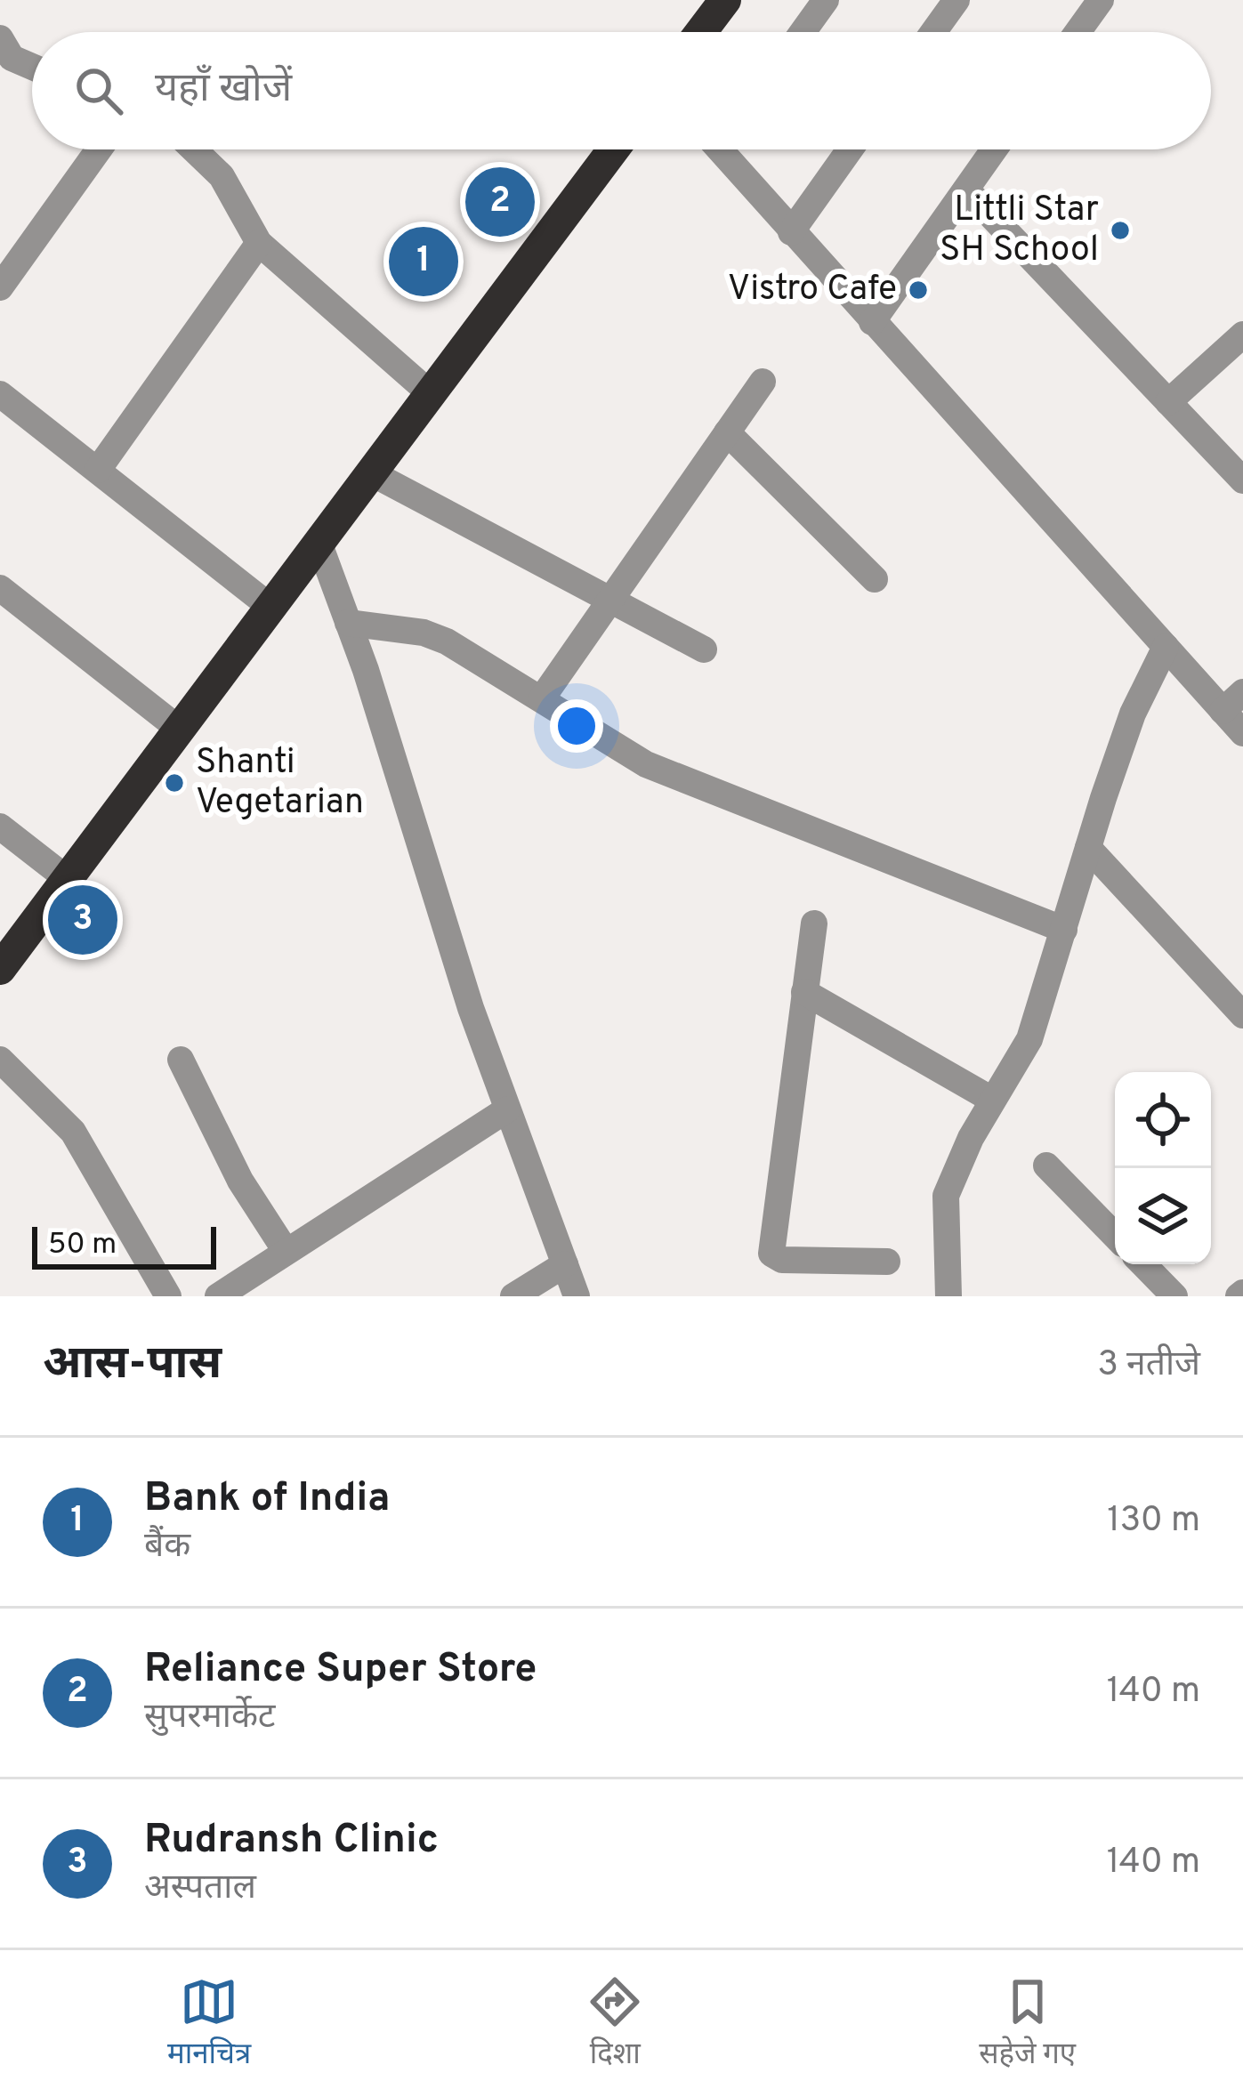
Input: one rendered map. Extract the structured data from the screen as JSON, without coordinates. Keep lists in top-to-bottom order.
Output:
{
  "places": ["Littli Star SH School", "Vistro Cafe", "Shanti Vegetarian"],
  "scale_bar": "50 m",
  "page": {
    "search": "यहाँ खोजें",
    "pins": ["2", "1", "3"],
    "scale": "50 m",
    "heading": ["आस-पास", "3 नतीजे"],
    "list": [
      {
        "mark": "1",
        "name": "Bank of India",
        "note": "बैंक",
        "value": "130 m"
      },
      {
        "mark": "2",
        "name": "Reliance Super Store",
        "note": "सुपरमार्केट",
        "value": "140 m"
      },
      {
        "mark": "3",
        "name": "Rudransh Clinic",
        "note": "अस्पताल",
        "value": "140 m"
      }
    ],
    "nav": ["मानचित्र", "दिशा", "सहेजे गए"]
  }
}
